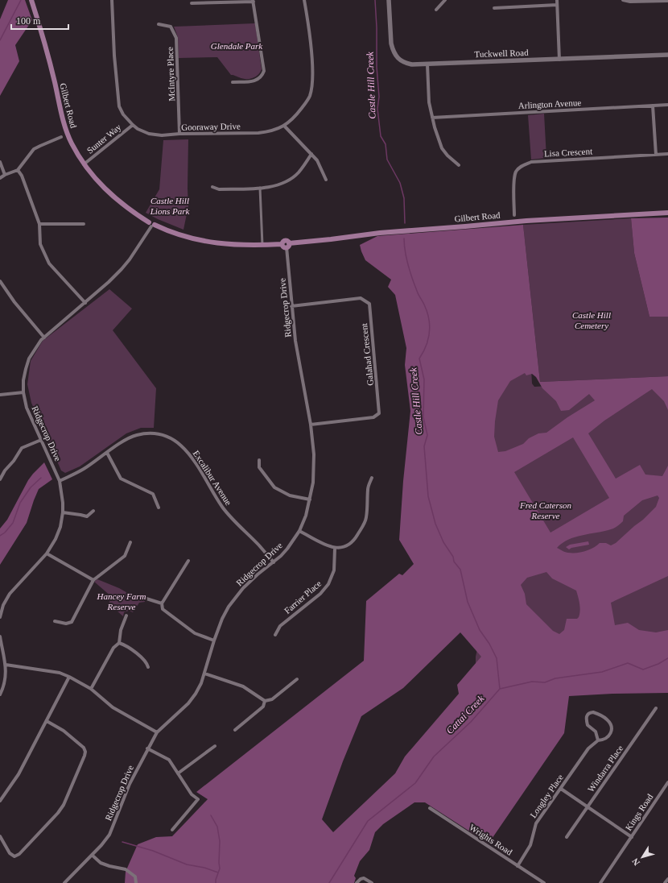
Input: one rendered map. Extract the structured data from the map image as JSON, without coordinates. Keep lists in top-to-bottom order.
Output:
{
  "streets": {
    "main road": ["Gilbert Road"],
    "street": [
      "Tuckwell Road",
      "McIntyre Place",
      "Arlington Avenue",
      "Gooraway Drive",
      "Sunter Way",
      "Lisa Crescent",
      "Ridgecrop Drive",
      "Galahad Crescent",
      "Excalibur Avenue",
      "Farrier Place",
      "Windarra Place",
      "Longley Place",
      "Kings Road",
      "Wrights Road"
    ]
  },
  "crossings": [
    ["McIntyre Place", "Gooraway Drive"],
    ["Gilbert Road", "Sunter Way"],
    ["Gilbert Road", "Ridgecrop Drive"],
    ["Gooraway Drive", "Sunter Way"],
    ["Ridgecrop Drive", "Galahad Crescent"],
    ["Ridgecrop Drive", "Excalibur Avenue"],
    ["Longley Place", "Wrights Road"]
  ],
  "water": ["Castle Hill Creek", "Cattai Creek"],
  "parks": [
    "Glendale Park",
    "Castle Hill Lions Park",
    "Castle Hill Cemetery",
    "Fred Caterson Reserve",
    "Hancey Farm Reserve"
  ],
  "scale_bar": "100 m",
  "north": "bottom left"
}
